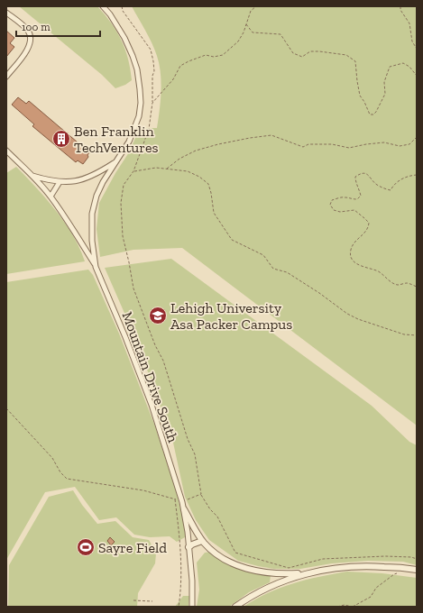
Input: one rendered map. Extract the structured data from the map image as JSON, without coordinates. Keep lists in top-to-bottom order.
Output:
{
  "streets": {
    "street": ["Mountain Drive South"]
  },
  "places": {
    "building": ["Ben Franklin TechVentures"],
    "school or university": ["Lehigh University Asa Packer Campus"],
    "sports": ["Sayre Field"]
  },
  "scale_bar": "100 m"
}
